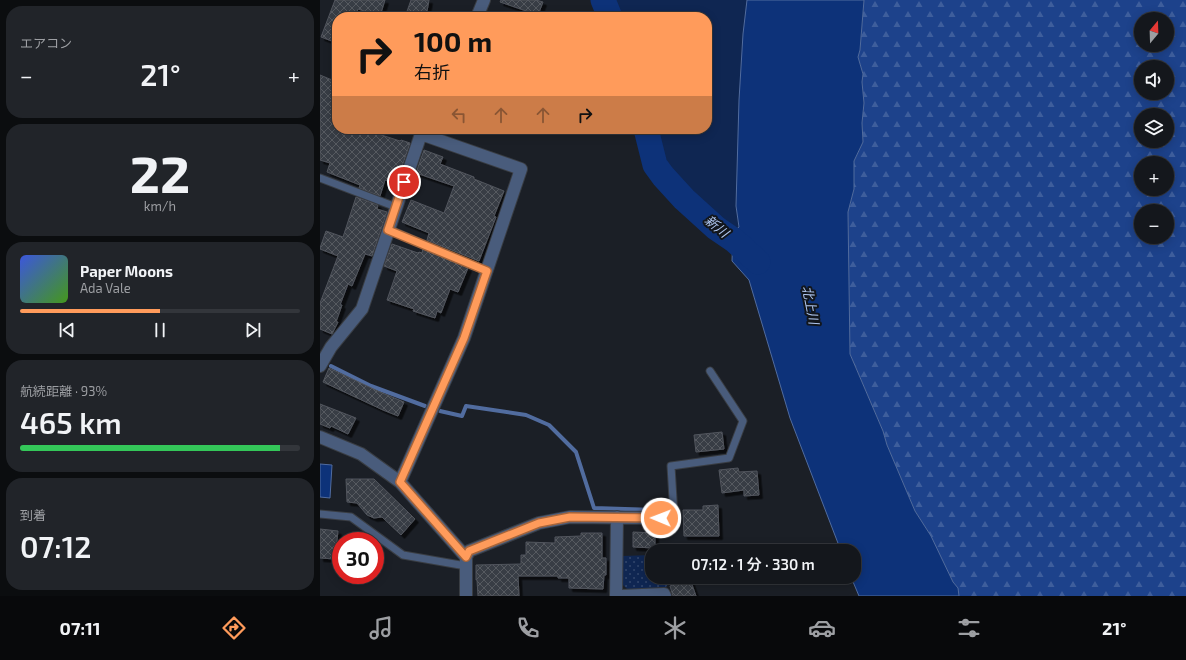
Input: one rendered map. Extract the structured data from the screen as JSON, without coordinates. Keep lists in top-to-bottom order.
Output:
{
  "water": ["新川", "北上川"],
  "north": "top",
  "page": {
    "tile": [
      "エアコン",
      ["22", "km/h"],
      ["航続距離 · 93%", "465 km"],
      ["到着", "07:12"]
    ],
    "map_buttons": ["+", "−"],
    "turn": ["100 m", "右折"],
    "heat": ["−", "21°", "+"],
    "song": ["Paper Moons", "Ada Vale"],
    "limit": "30",
    "trip": "07:12 · 1 分 · 330 m",
    "tabs": ["07:11", "21°"]
  }
}
